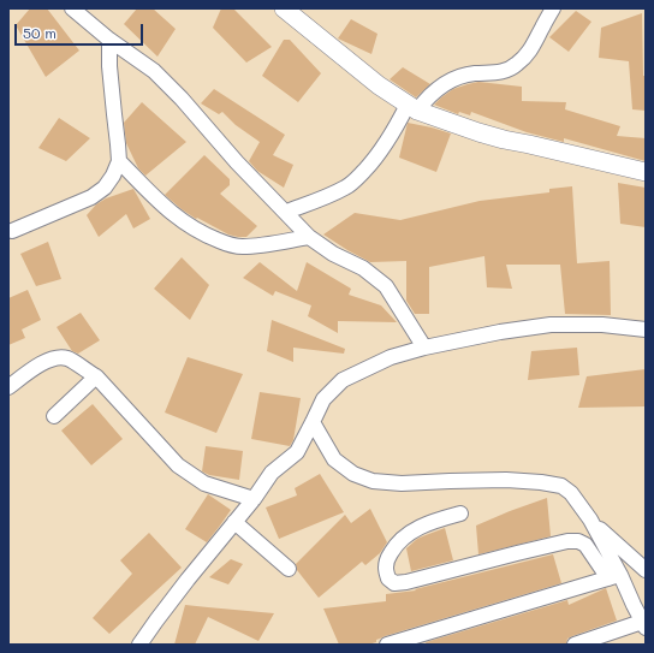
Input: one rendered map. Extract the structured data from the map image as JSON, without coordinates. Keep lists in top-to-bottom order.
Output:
{
  "scale_bar": "50 m"
}
